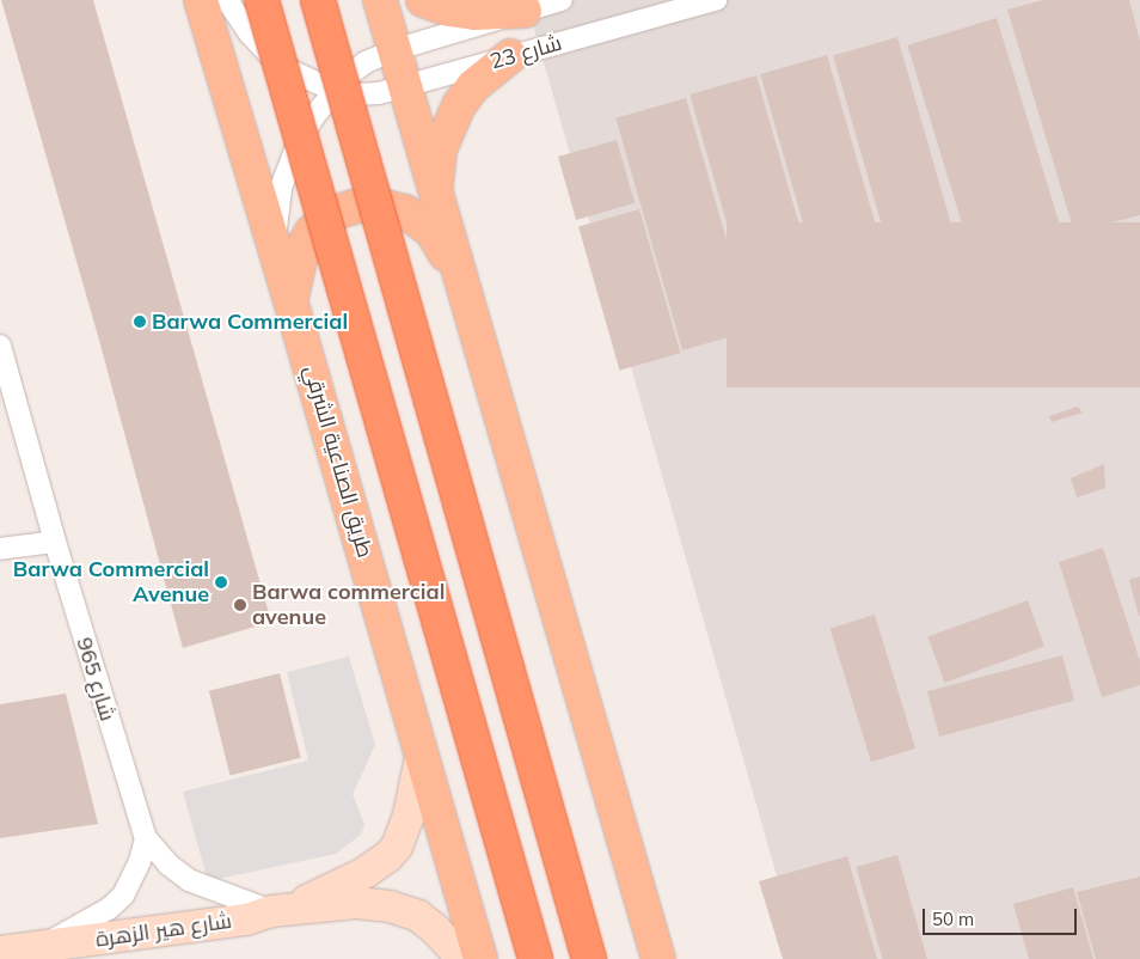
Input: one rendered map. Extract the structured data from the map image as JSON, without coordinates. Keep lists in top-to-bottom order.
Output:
{
  "streets": {
    "main road": ["طريق الصناعية الشرقي"],
    "street": ["شارع 23", "شارع 965", "شارع هير الزهرة"]
  },
  "crossings": [
    ["شارع 23", "طريق الصناعية الشرقي"],
    ["طريق الصناعية الشرقي", "شارع هير الزهرة"],
    ["شارع 965", "شارع هير الزهرة"]
  ],
  "places": ["Barwa Commercial", "Barwa Commercial Avenue", "Barwa commercial avenue"],
  "scale_bar": "50 m"
}
